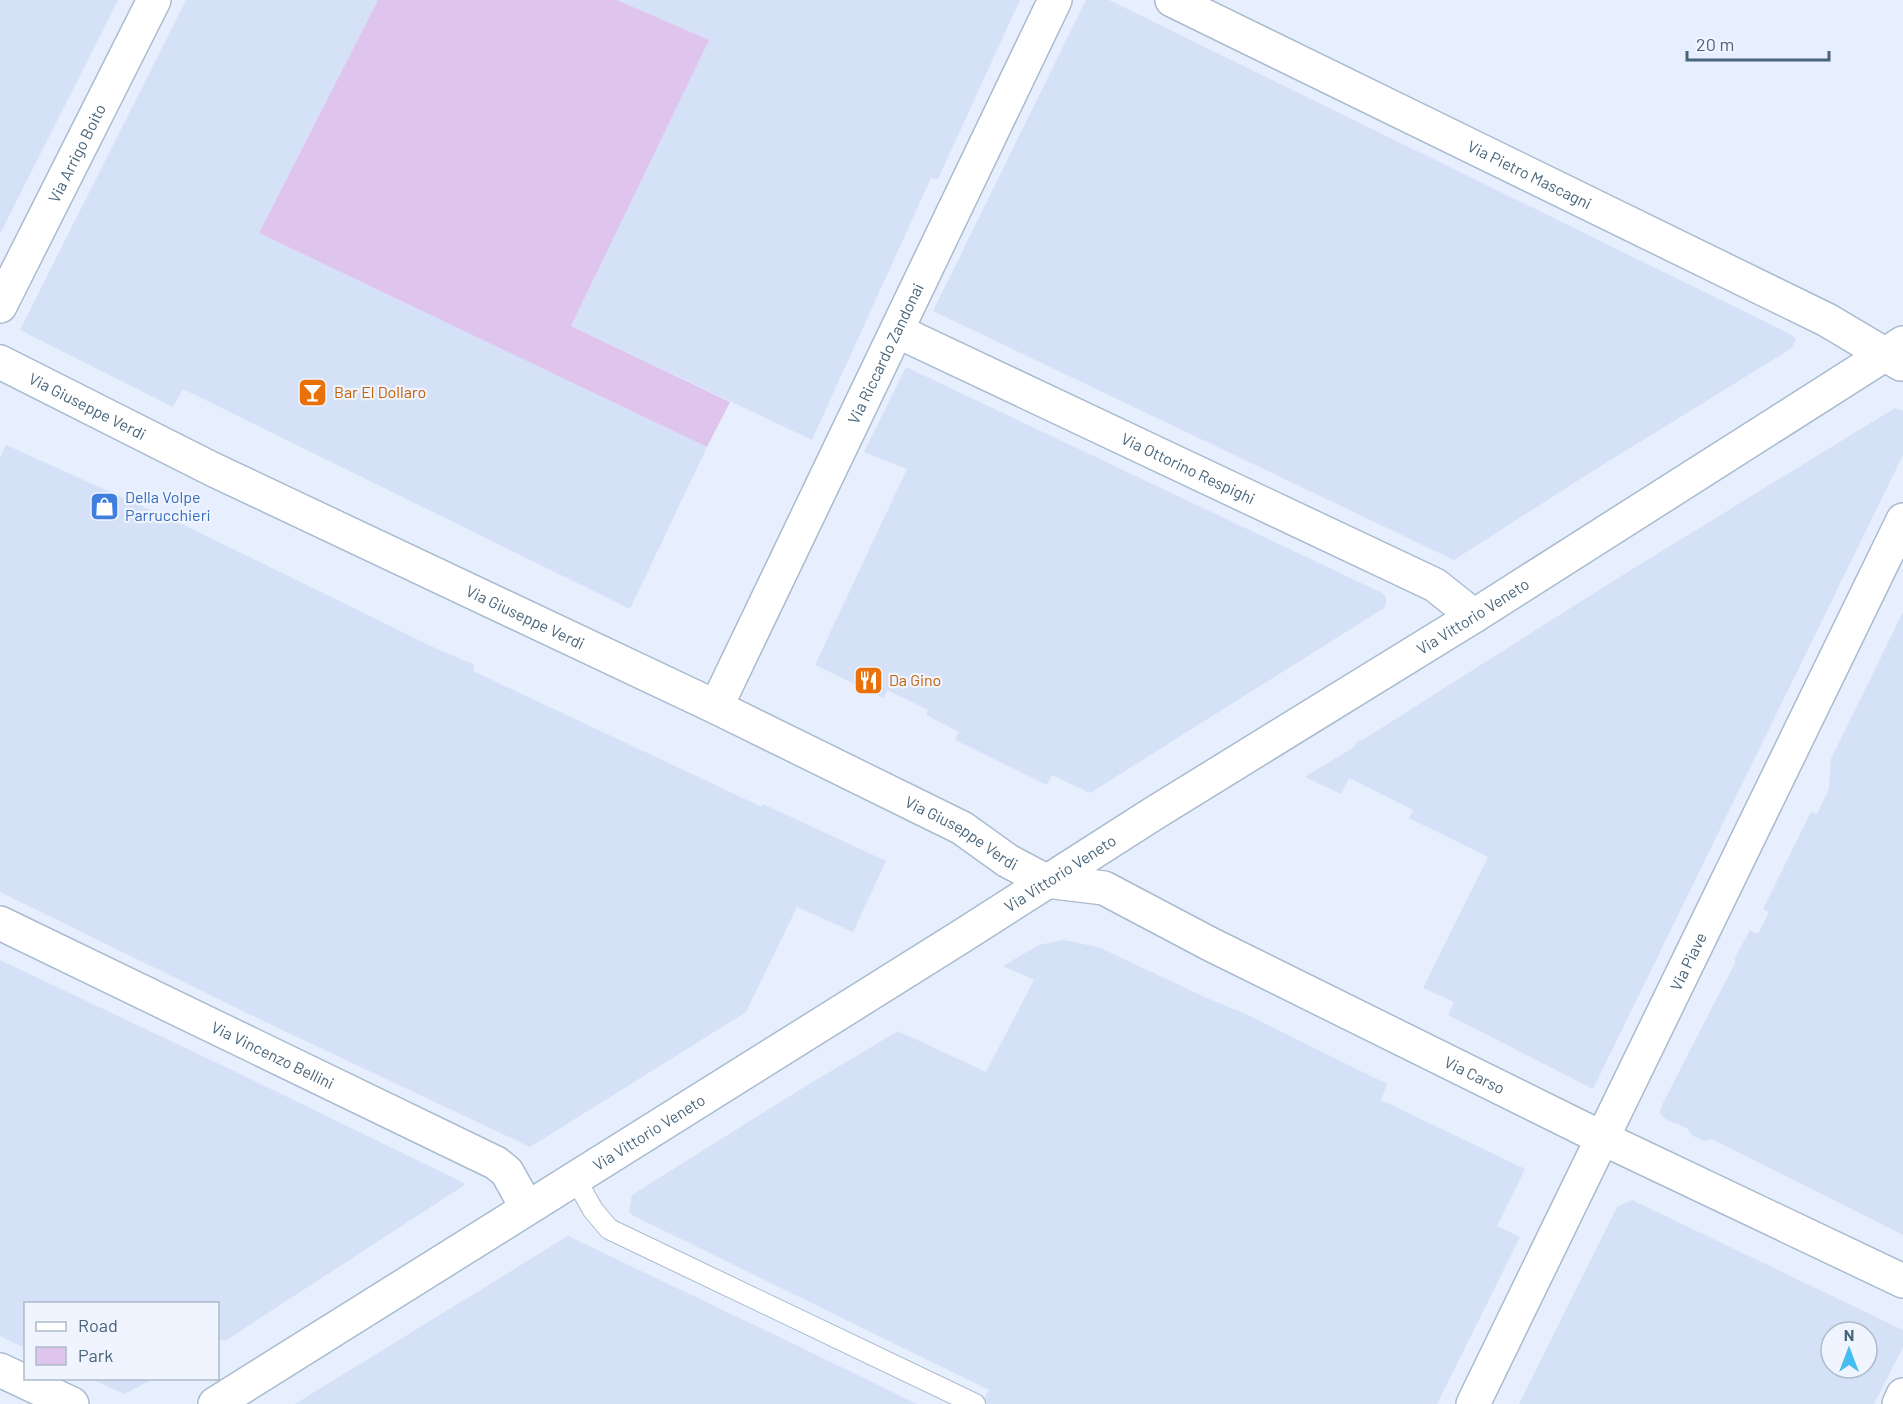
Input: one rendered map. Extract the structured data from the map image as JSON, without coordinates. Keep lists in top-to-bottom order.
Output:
{
  "streets": {
    "street": [
      "Via Arrigo Boito",
      "Via Pietro Mascagni",
      "Via Riccardo Zandonai",
      "Via Giuseppe Verdi",
      "Via Ottorino Respighi",
      "Via Vittorio Veneto",
      "Via Piave",
      "Via Vincenzo Bellini",
      "Via Carso"
    ]
  },
  "crossings": [
    ["Via Pietro Mascagni", "Via Vittorio Veneto"],
    ["Via Riccardo Zandonai", "Via Giuseppe Verdi"],
    ["Via Riccardo Zandonai", "Via Ottorino Respighi"],
    ["Via Giuseppe Verdi", "Via Vittorio Veneto"],
    ["Via Giuseppe Verdi", "Via Carso"],
    ["Via Ottorino Respighi", "Via Vittorio Veneto"],
    ["Via Vittorio Veneto", "Via Vincenzo Bellini"],
    ["Via Vittorio Veneto", "Via Carso"],
    ["Via Piave", "Via Carso"]
  ],
  "places": {
    "bar": ["Bar El Dollaro"],
    "shop": ["Della Volpe Parrucchieri"],
    "restaurant": ["Da Gino"]
  },
  "legend": ["Road", "Park"],
  "scale_bar": "20 m",
  "north": "top"
}
